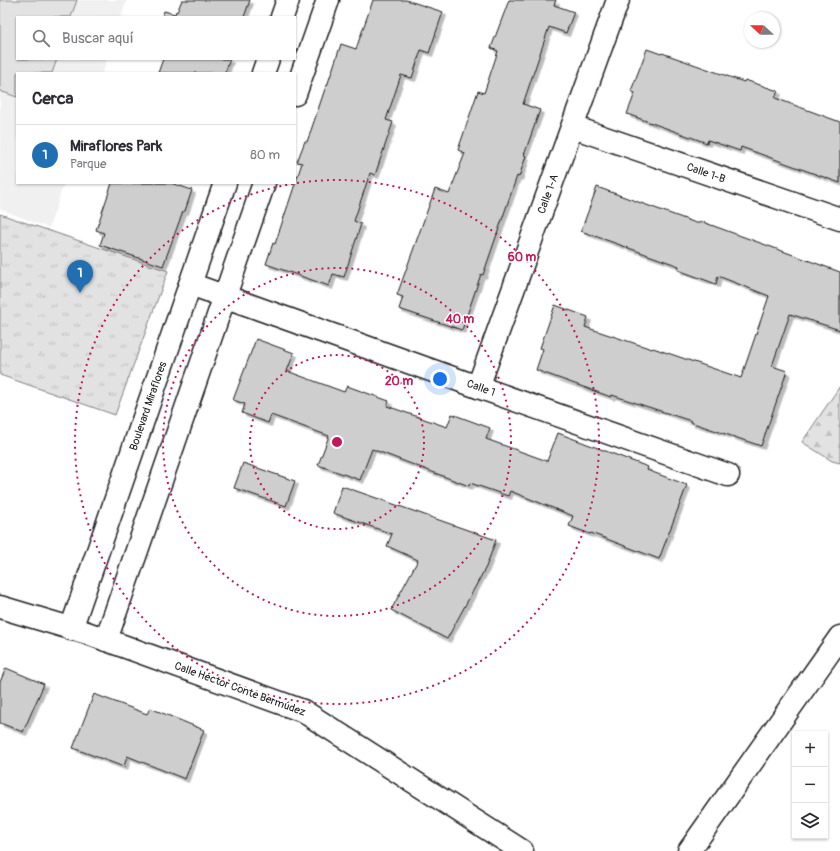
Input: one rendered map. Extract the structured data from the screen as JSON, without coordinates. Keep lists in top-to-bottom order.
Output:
{
  "streets": {
    "street": [
      "Calle 1-B",
      "Calle 1-A",
      "Calle 1",
      "Boulevard Miraflores",
      "Calle Héctor Conte Bermúdez"
    ]
  },
  "crossings": [
    ["Calle 1-B", "Calle 1-A"],
    ["Calle 1-A", "Calle 1"],
    ["Calle 1", "Boulevard Miraflores"],
    ["Boulevard Miraflores", "Calle Héctor Conte Bermúdez"]
  ],
  "north": "left",
  "page": {
    "search": "Buscar aquí",
    "heading": "Cerca",
    "list": [
      {
        "mark": "1",
        "name": "Miraflores Park",
        "note": "Parque",
        "value": "80 m"
      }
    ],
    "pins": "1",
    "map_buttons": ["+", "−"]
  },
  "rings": ["60 m", "40 m", "20 m"]
}
